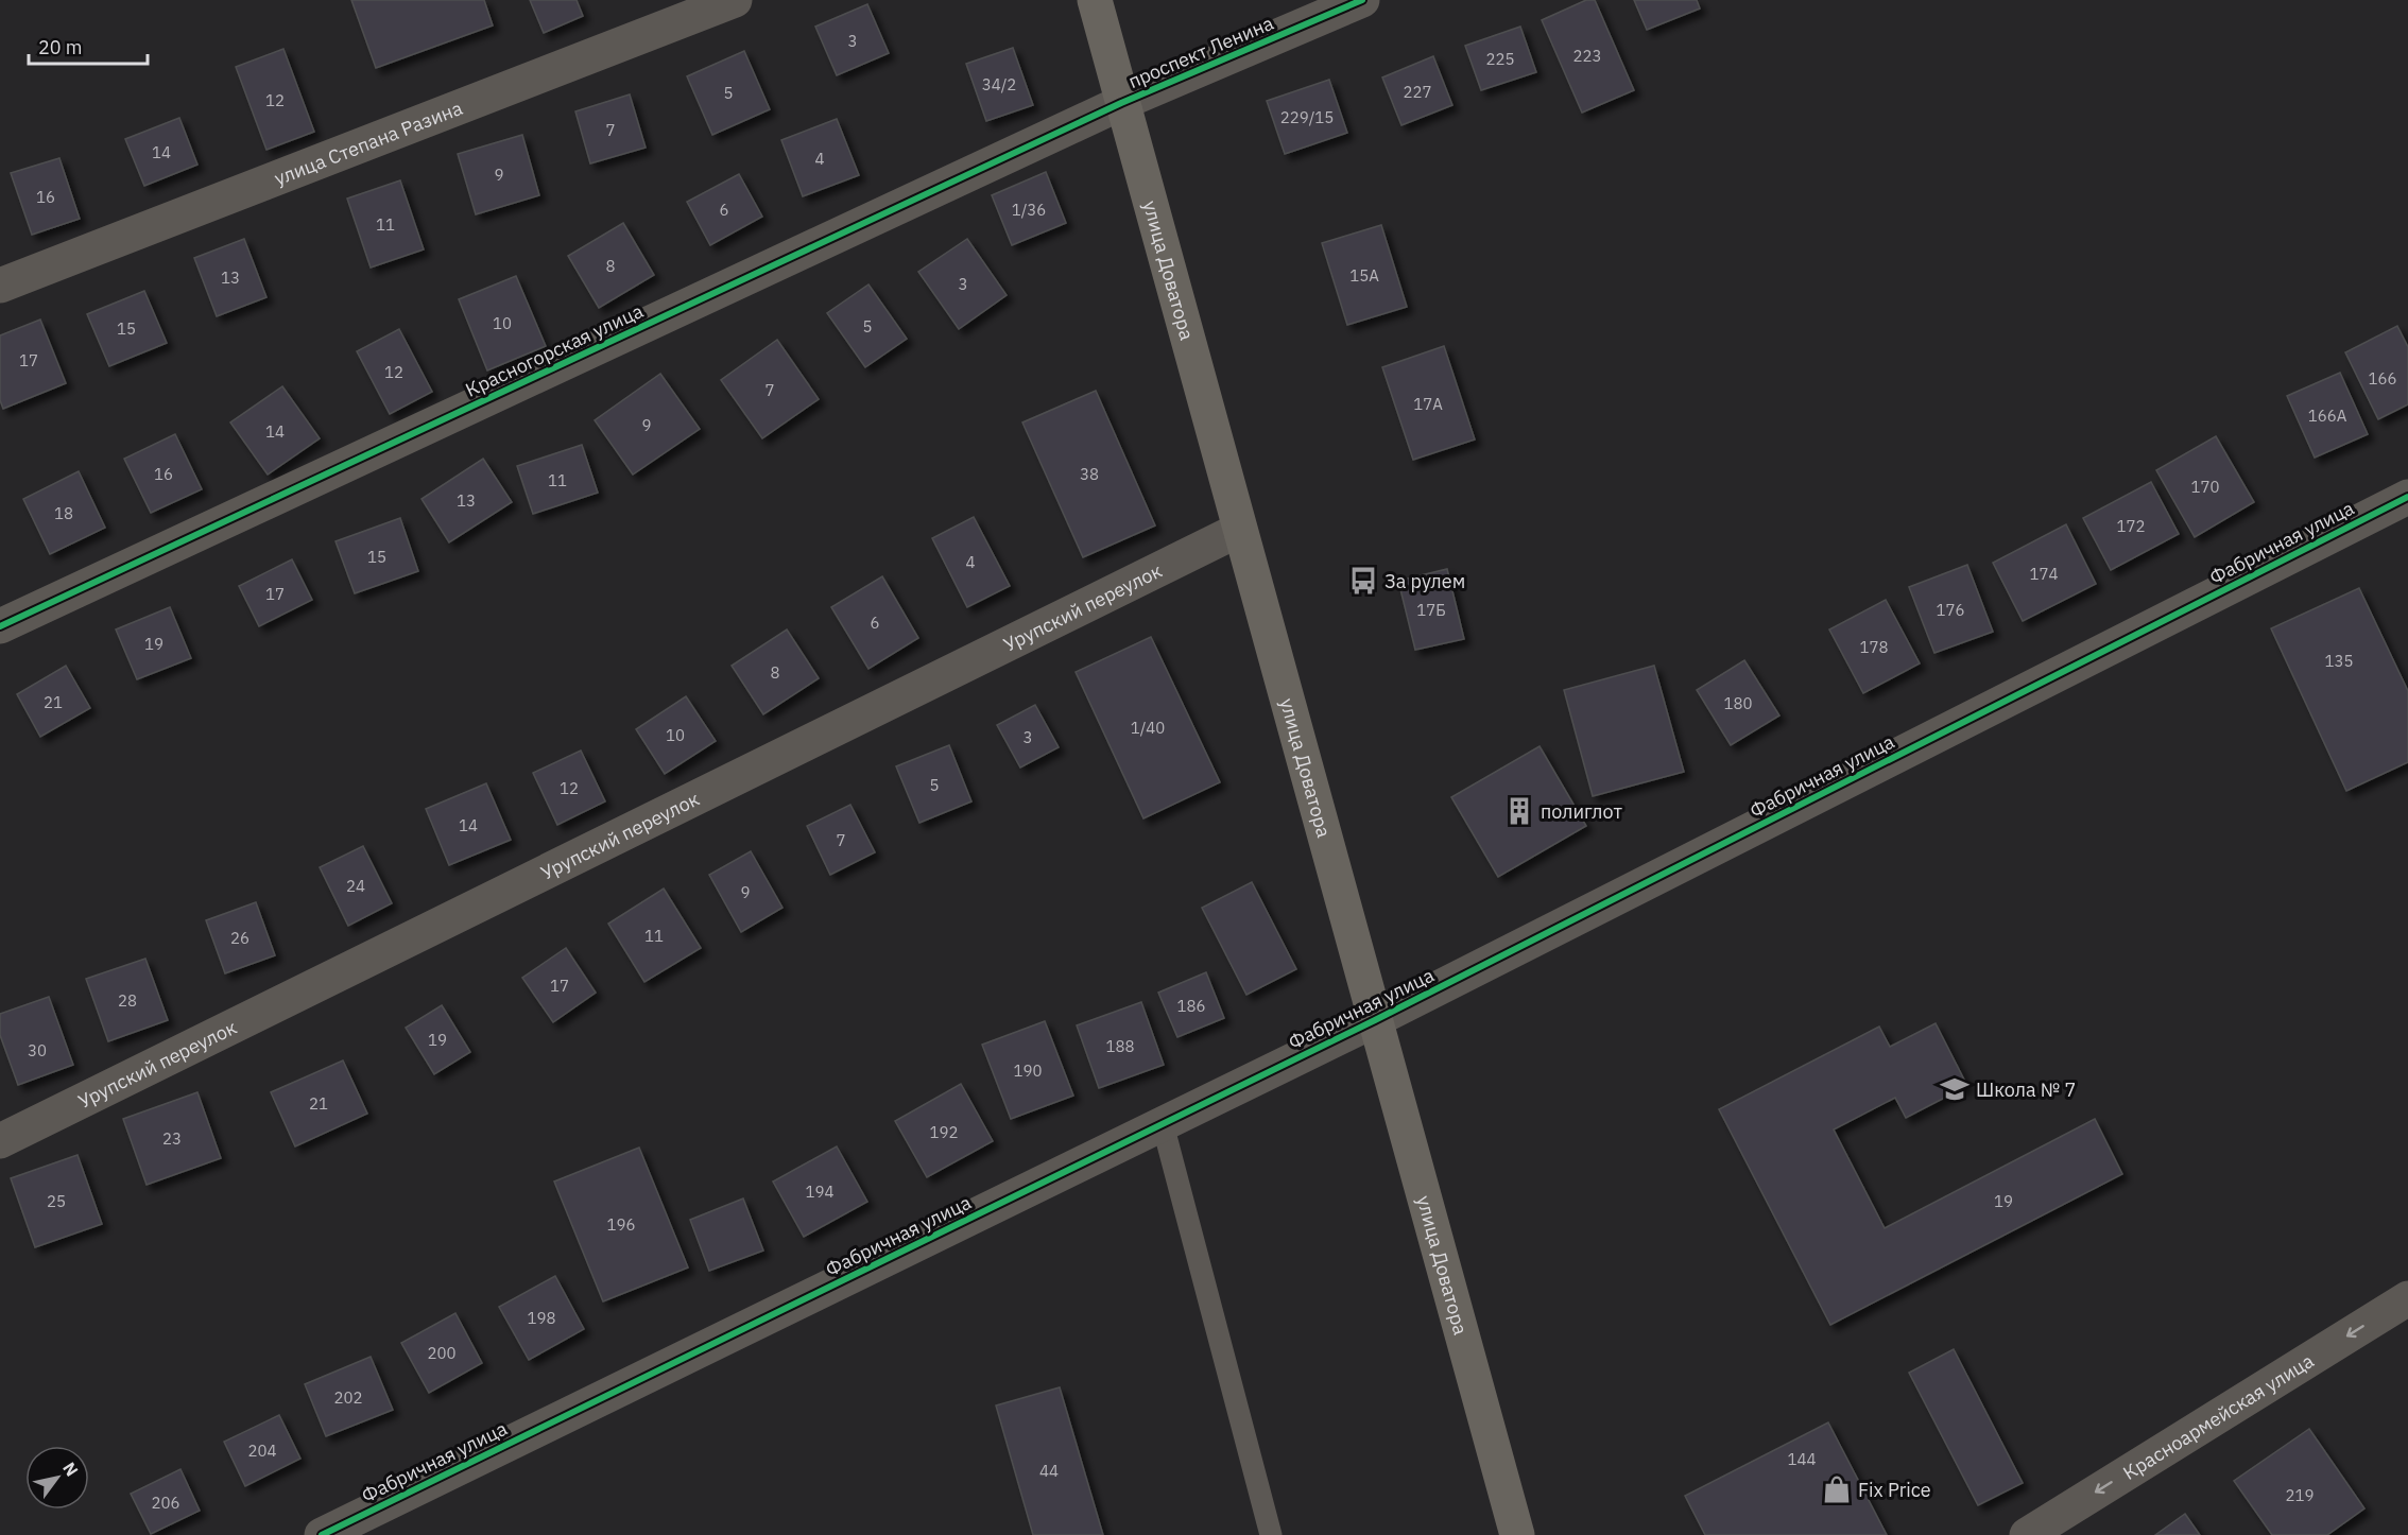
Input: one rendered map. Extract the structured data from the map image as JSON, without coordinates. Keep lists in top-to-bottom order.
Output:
{
  "streets": {
    "main road": ["улица Доватора"],
    "street": [
      "проспект Ленина",
      "улица Степана Разина",
      "Красногорская улица",
      "Фабричная улица",
      "Урупский переулок",
      "Красноармейская улица"
    ]
  },
  "crossings": [
    ["проспект Ленина", "улица Доватора"],
    ["проспект Ленина", "Красногорская улица"],
    ["улица Доватора", "Красногорская улица"],
    ["улица Доватора", "Фабричная улица"],
    ["улица Доватора", "Урупский переулок"]
  ],
  "one_way": ["Красноармейская улица"],
  "places": {
    "bus stop": ["За рулем"],
    "building": ["полиглот"],
    "school or university": ["Школа № 7"],
    "shop": ["Fix Price"]
  },
  "house_numbers": [
    "3",
    "223",
    "225",
    "34/2",
    "227",
    "5",
    "12",
    "229/15",
    "7",
    "14",
    "4",
    "9",
    "16",
    "6",
    "1/36",
    "11",
    "8",
    "15А",
    "13",
    "3",
    "10",
    "5",
    "15",
    "17",
    "12",
    "166",
    "7",
    "17А",
    "166А",
    "9",
    "14",
    "16",
    "38",
    "11",
    "170",
    "13",
    "18",
    "172",
    "15",
    "4",
    "174",
    "17",
    "17Б",
    "176",
    "6",
    "19",
    "178",
    "135",
    "8",
    "21",
    "180",
    "1/40",
    "10",
    "3",
    "5",
    "12",
    "14",
    "7",
    "24",
    "9",
    "11",
    "26",
    "17",
    "28",
    "186",
    "19",
    "188",
    "30",
    "190",
    "21",
    "192",
    "23",
    "194",
    "25",
    "19",
    "196",
    "198",
    "200",
    "202",
    "204",
    "144",
    "44",
    "219",
    "206"
  ],
  "scale_bar": "20 m",
  "north": "top right"
}
